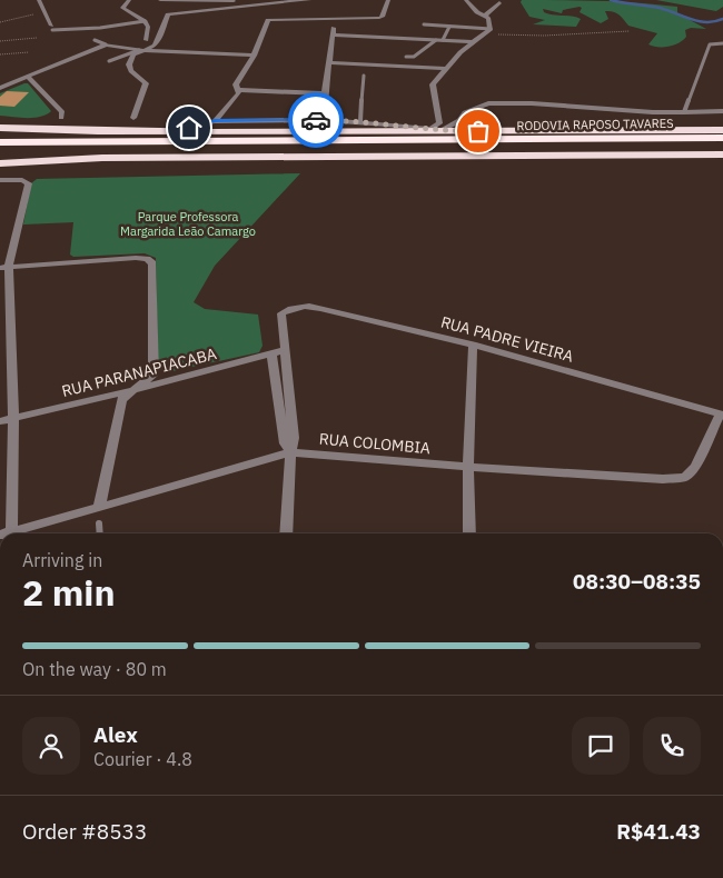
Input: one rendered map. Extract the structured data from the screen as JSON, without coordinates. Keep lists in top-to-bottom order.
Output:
{
  "streets": {
    "highway": ["RODOVIA RAPOSO TAVARES"],
    "street": ["RUA PADRE VIEIRA", "RUA PARANAPIACABA", "RUA COLOMBIA"]
  },
  "crossings": [
    ["RUA PADRE VIEIRA", "RUA PARANAPIACABA"],
    ["RUA PADRE VIEIRA", "RUA COLOMBIA"]
  ],
  "parks": ["Parque Professora Margarida Leão Camargo"],
  "page": {
    "heading": ["2 min", "Arriving in", "08:30–08:35"],
    "panel": [
      "Alex",
      "Courier · 4.8",
      "Order #8533",
      "R$41.43"
    ],
    "bar": "On the way · 80 m"
  }
}
